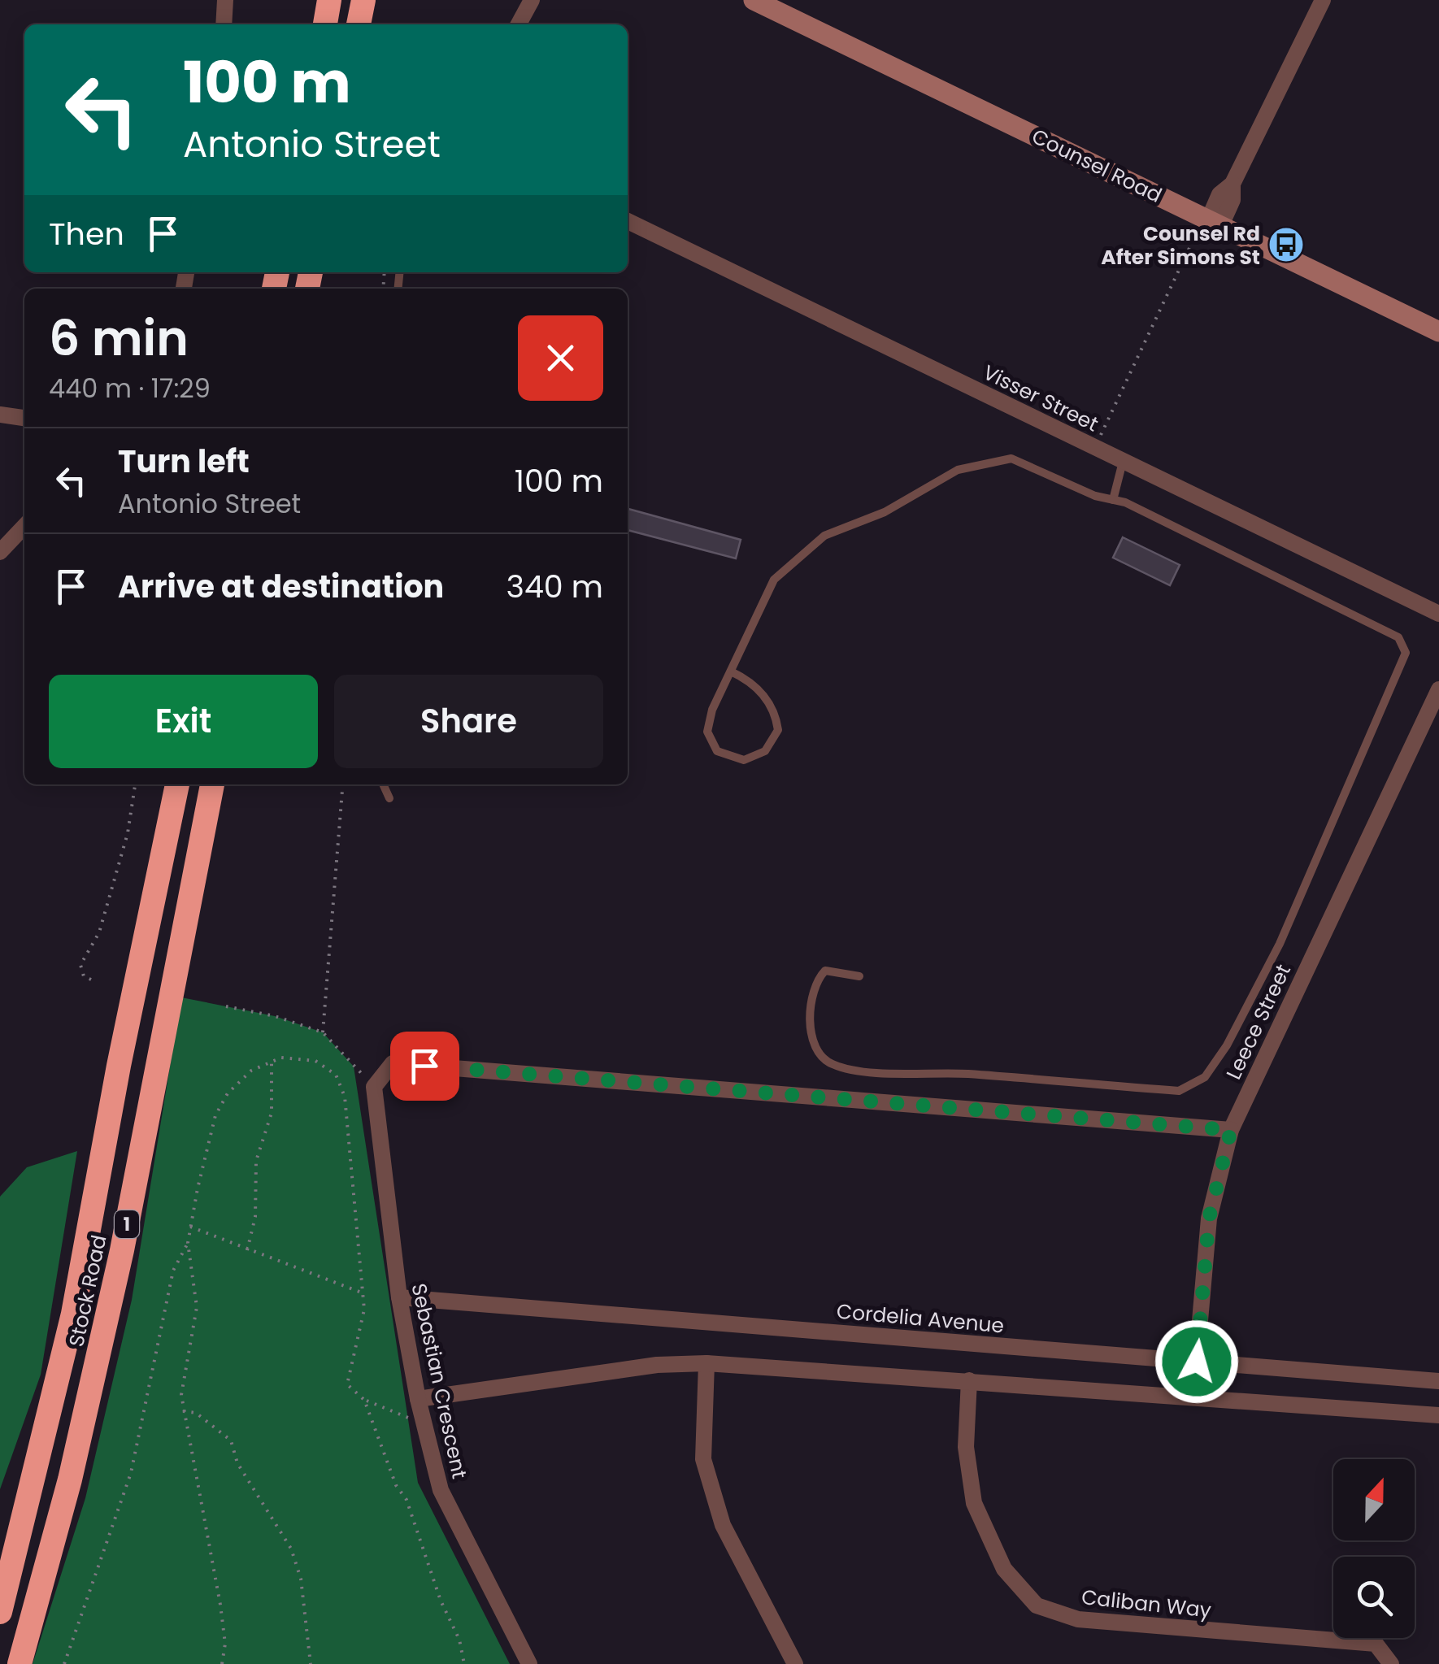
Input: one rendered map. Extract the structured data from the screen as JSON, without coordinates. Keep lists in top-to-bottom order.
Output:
{
  "streets": {
    "highway": ["1", "Stock Road"],
    "street": [
      "Counsel Road",
      "Visser Street",
      "Leece Street",
      "Cordelia Avenue",
      "Sebastian Crescent",
      "Caliban Way"
    ]
  },
  "crossings": [
    ["Leece Street", "Cordelia Avenue"],
    ["Cordelia Avenue", "Sebastian Crescent"]
  ],
  "places": {
    "bus stop": ["Counsel Rd After Simons St"]
  },
  "north": "top",
  "page": {
    "turn": ["100 m", "Antonio Street"],
    "then": "Then",
    "heading": ["6 min", "440 m · 17:29"],
    "list": [
      {
        "name": "Turn left",
        "note": "Antonio Street",
        "value": "100 m"
      },
      {
        "name": "Arrive at destination",
        "value": "340 m"
      }
    ],
    "buttons": ["Exit", "Share"]
  }
}
